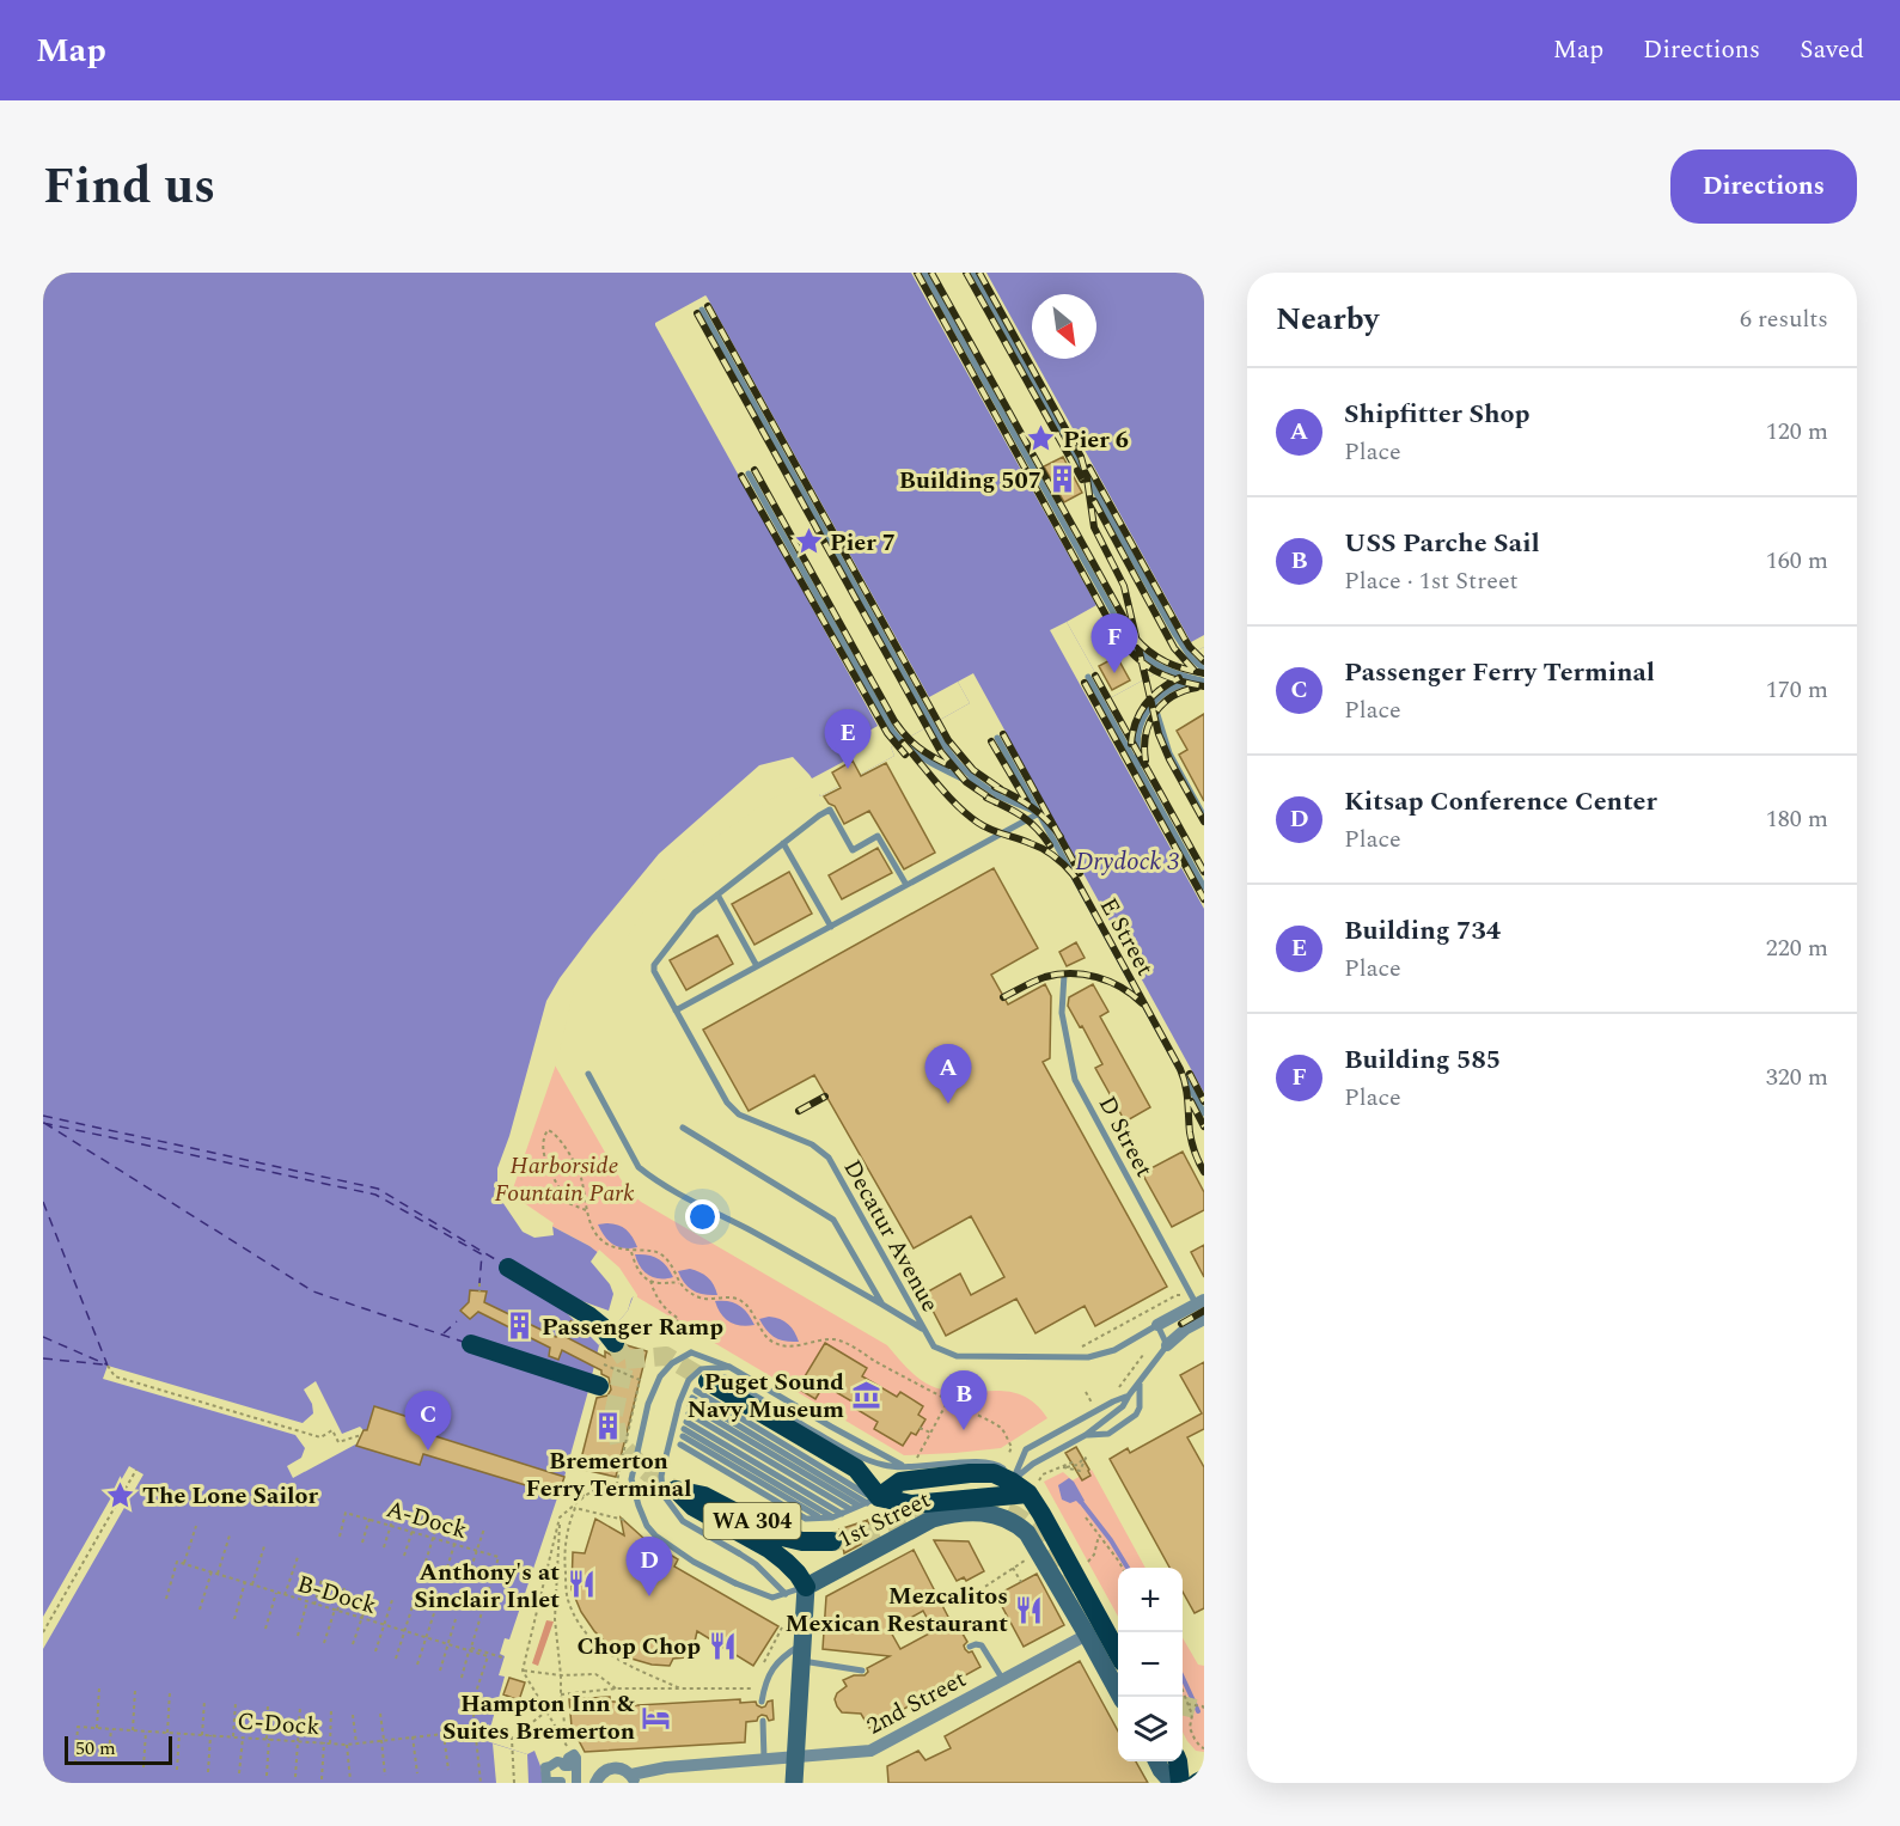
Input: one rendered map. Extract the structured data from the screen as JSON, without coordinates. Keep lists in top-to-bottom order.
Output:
{
  "streets": {
    "highway": ["WA 304"],
    "main road": ["1st Street"],
    "street": ["2nd Street"],
    "lane": ["E Street", "D Street", "Decatur Avenue"],
    "path": ["A-Dock", "B-Dock", "C-Dock"]
  },
  "crossings": [
    ["A-Dock", "B-Dock"],
    ["1st Street", "WA 304"],
    ["B-Dock", "C-Dock"]
  ],
  "water": ["Drydock 3"],
  "parks": ["Harborside Fountain Park"],
  "places": {
    "place": ["Pier 6", "Pier 7", "The Lone Sailor"],
    "building": ["Building 507", "Passenger Ramp", "Bremerton Ferry Terminal"],
    "museum": ["Puget Sound Navy Museum"],
    "restaurant": ["Anthony's at Sinclair Inlet", "Mezcalitos Mexican Restaurant", "Chop Chop"],
    "hotel": ["Hampton Inn & Suites Bremerton"]
  },
  "scale_bar": "50 m",
  "north": "bottom right",
  "page": {
    "header": "Map",
    "nav": ["Map", "Directions", "Saved"],
    "title": "Find us",
    "buttons": "Directions",
    "heading": ["Nearby", "6 results"],
    "list": [
      {
        "mark": "A",
        "name": "Shipfitter Shop",
        "note": "Place",
        "value": "120 m"
      },
      {
        "mark": "B",
        "name": "USS Parche Sail",
        "note": "Place · 1st Street",
        "value": "160 m"
      },
      {
        "mark": "C",
        "name": "Passenger Ferry Terminal",
        "note": "Place",
        "value": "170 m"
      },
      {
        "mark": "D",
        "name": "Kitsap Conference Center",
        "note": "Place",
        "value": "180 m"
      },
      {
        "mark": "E",
        "name": "Building 734",
        "note": "Place",
        "value": "220 m"
      },
      {
        "mark": "F",
        "name": "Building 585",
        "note": "Place",
        "value": "320 m"
      }
    ],
    "pins": [
      "F",
      "E",
      "A",
      "B",
      "C",
      "D"
    ],
    "map_buttons": ["+", "−"],
    "scale": "50 m"
  }
}
